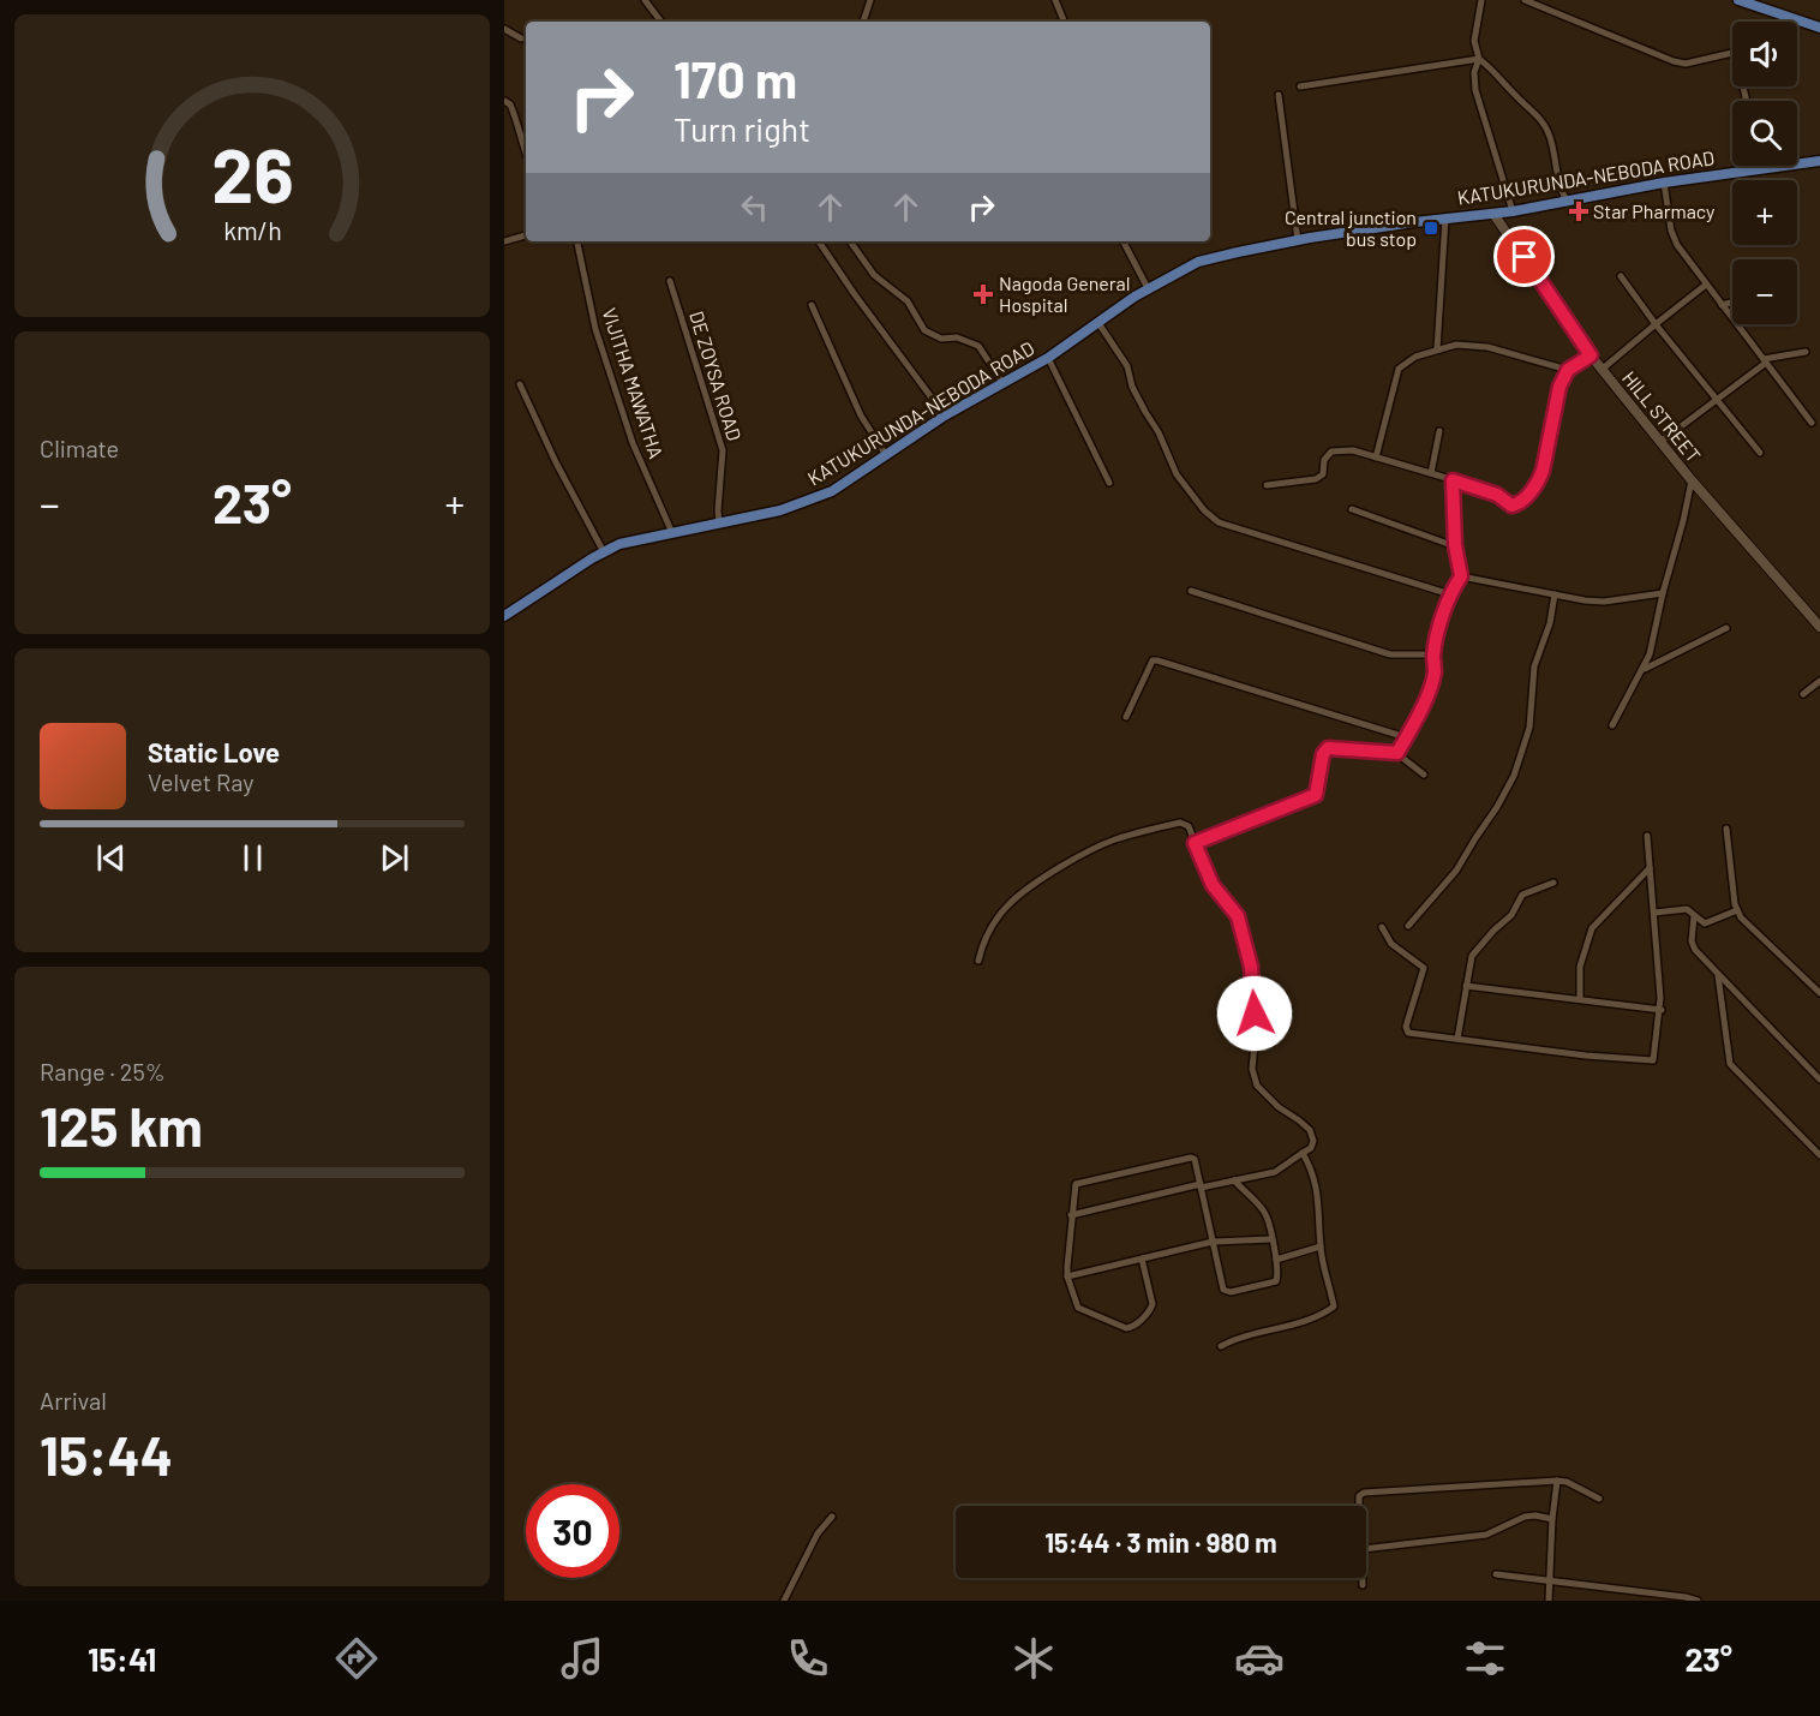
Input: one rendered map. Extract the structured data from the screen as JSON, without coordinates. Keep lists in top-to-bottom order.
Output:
{
  "streets": {
    "main road": ["KATUKURUNDA-NEBODA ROAD", "HILL STREET"],
    "street": ["DE ZOYSA ROAD", "VIJITHA MAWATHA"]
  },
  "crossings": [
    ["KATUKURUNDA-NEBODA ROAD", "DE ZOYSA ROAD"],
    ["KATUKURUNDA-NEBODA ROAD", "VIJITHA MAWATHA"],
    ["KATUKURUNDA-NEBODA ROAD", "HILL STREET"]
  ],
  "places": {
    "health": ["Star Pharmacy", "Nagoda General Hospital"],
    "transit": ["Central junction bus stop"]
  },
  "page": {
    "map_buttons": ["+", "−"],
    "turn": ["170 m", "Turn right"],
    "tile": [
      "Climate",
      ["Range · 25%", "125 km"],
      ["Arrival", "15:44"]
    ],
    "heat": ["−", "23°", "+"],
    "song": ["Static Love", "Velvet Ray"],
    "limit": "30",
    "trip": "15:44 · 3 min · 980 m",
    "tabs": ["15:41", "23°"],
    "gauge": ["26", "km/h"]
  }
}
